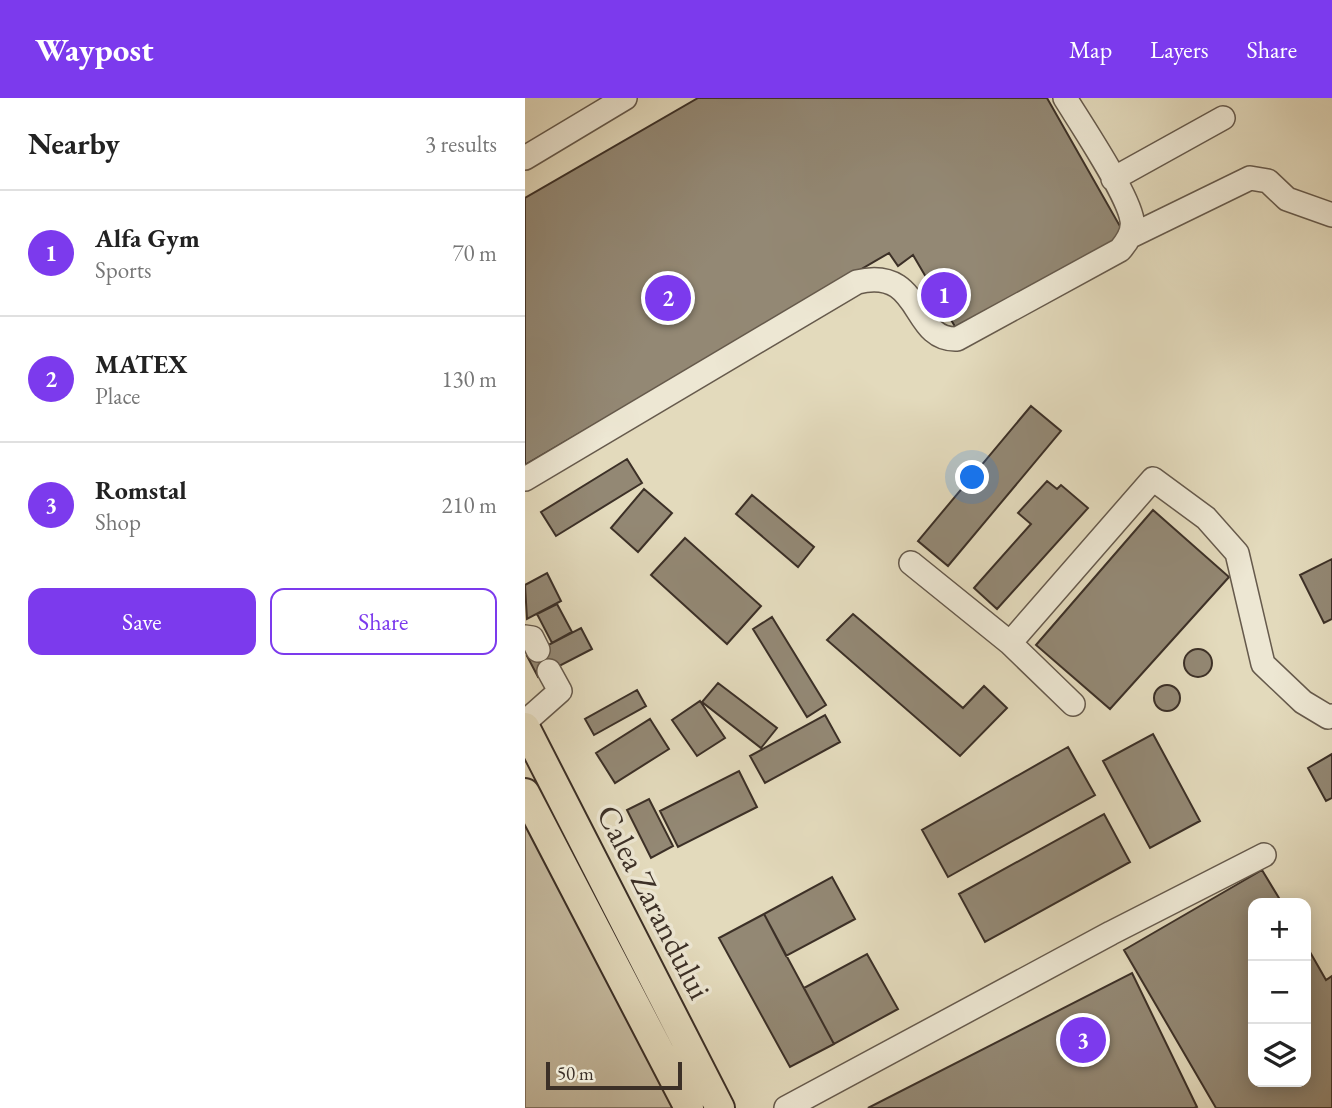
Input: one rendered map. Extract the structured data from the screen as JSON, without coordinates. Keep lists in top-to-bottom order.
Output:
{
  "streets": {
    "main road": ["Calea Zarandului"]
  },
  "scale_bar": "50 m",
  "page": {
    "header": "Waypost",
    "nav": ["Map", "Layers", "Share"],
    "heading": ["Nearby", "3 results"],
    "list": [
      {
        "mark": "1",
        "name": "Alfa Gym",
        "note": "Sports",
        "value": "70 m"
      },
      {
        "mark": "2",
        "name": "MATEX",
        "note": "Place",
        "value": "130 m"
      },
      {
        "mark": "3",
        "name": "Romstal",
        "note": "Shop",
        "value": "210 m"
      }
    ],
    "pins": ["1", "2", "3"],
    "buttons": ["Save", "Share"],
    "map_buttons": ["+", "−"],
    "scale": "50 m"
  }
}
